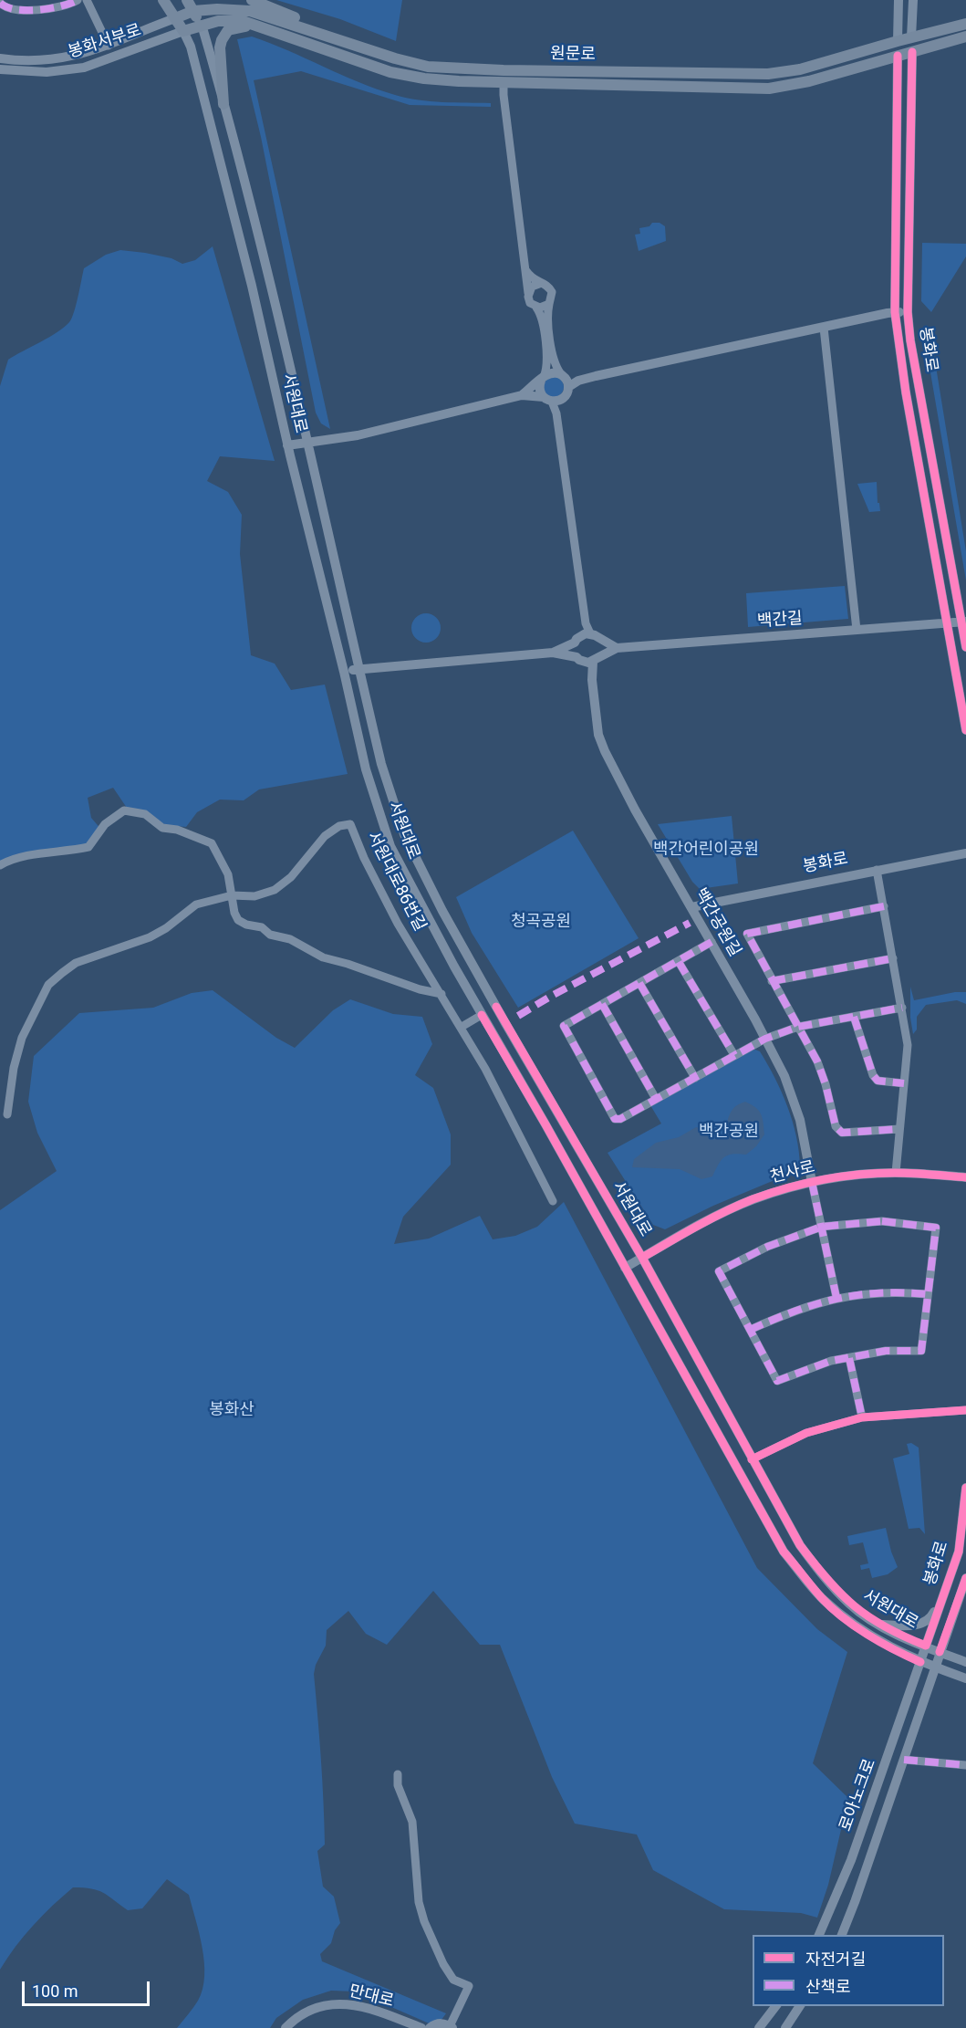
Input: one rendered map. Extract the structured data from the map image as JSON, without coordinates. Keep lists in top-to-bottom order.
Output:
{
  "streets": {
    "main road": ["원문로", "봉화로"],
    "street": [
      "봉화서부로",
      "서원대로",
      "백간길",
      "서원대로86번길",
      "백간공원길",
      "천사로",
      "로아노크로",
      "만대로"
    ]
  },
  "crossings": [
    ["봉화서부로", "원문로"],
    ["봉화서부로", "서원대로"],
    ["원문로", "봉화로"],
    ["원문로", "서원대로"],
    ["봉화로", "서원대로"],
    ["봉화로", "백간길"],
    ["봉화로", "백간공원길"],
    ["봉화로", "로아노크로"],
    ["서원대로", "천사로"],
    ["서원대로", "로아노크로"],
    ["백간공원길", "천사로"]
  ],
  "parks": [
    "백간어린이공원",
    "청곡공원",
    "백간공원",
    "봉화산"
  ],
  "legend": ["자전거길", "산책로"],
  "scale_bar": "100 m"
}
